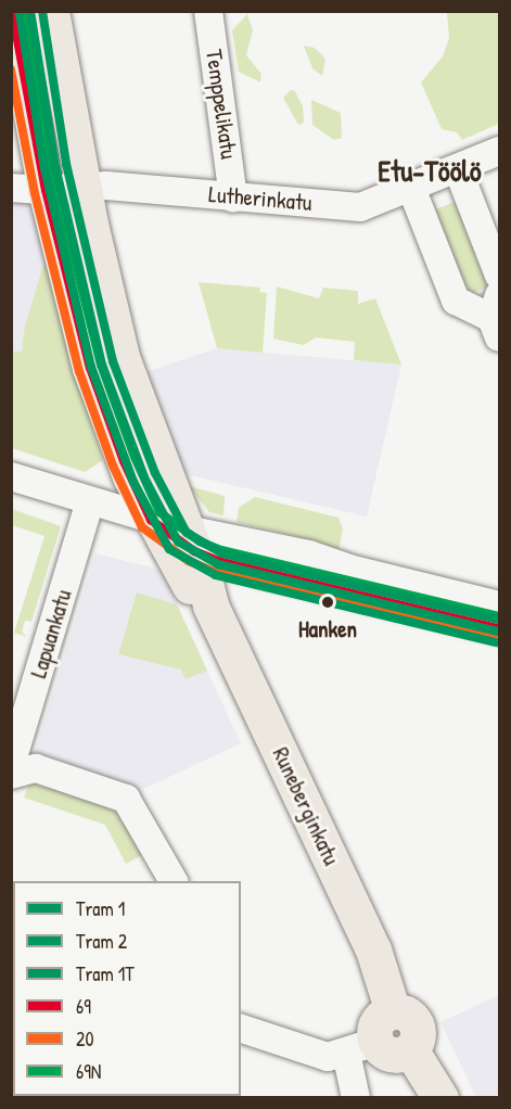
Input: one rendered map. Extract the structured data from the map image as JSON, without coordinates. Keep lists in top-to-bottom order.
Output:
{
  "streets": {
    "main road": ["Runeberginkatu"],
    "street": ["Temppelikatu", "Lutherinkatu", "Lapuankatu"]
  },
  "crossings": [
    ["Temppelikatu", "Lutherinkatu"],
    ["Lutherinkatu", "Runeberginkatu"]
  ],
  "districts": ["Etu-Töölö"],
  "places": ["Hanken"],
  "lines": [
    "tram line 1",
    "tram line 1T",
    "transit line 69",
    "transit line 69N",
    "tram line 2",
    "transit line 20"
  ],
  "legend": [
    "Tram 1",
    "Tram 2",
    "Tram 1T",
    "69",
    "20",
    "69N"
  ]
}
